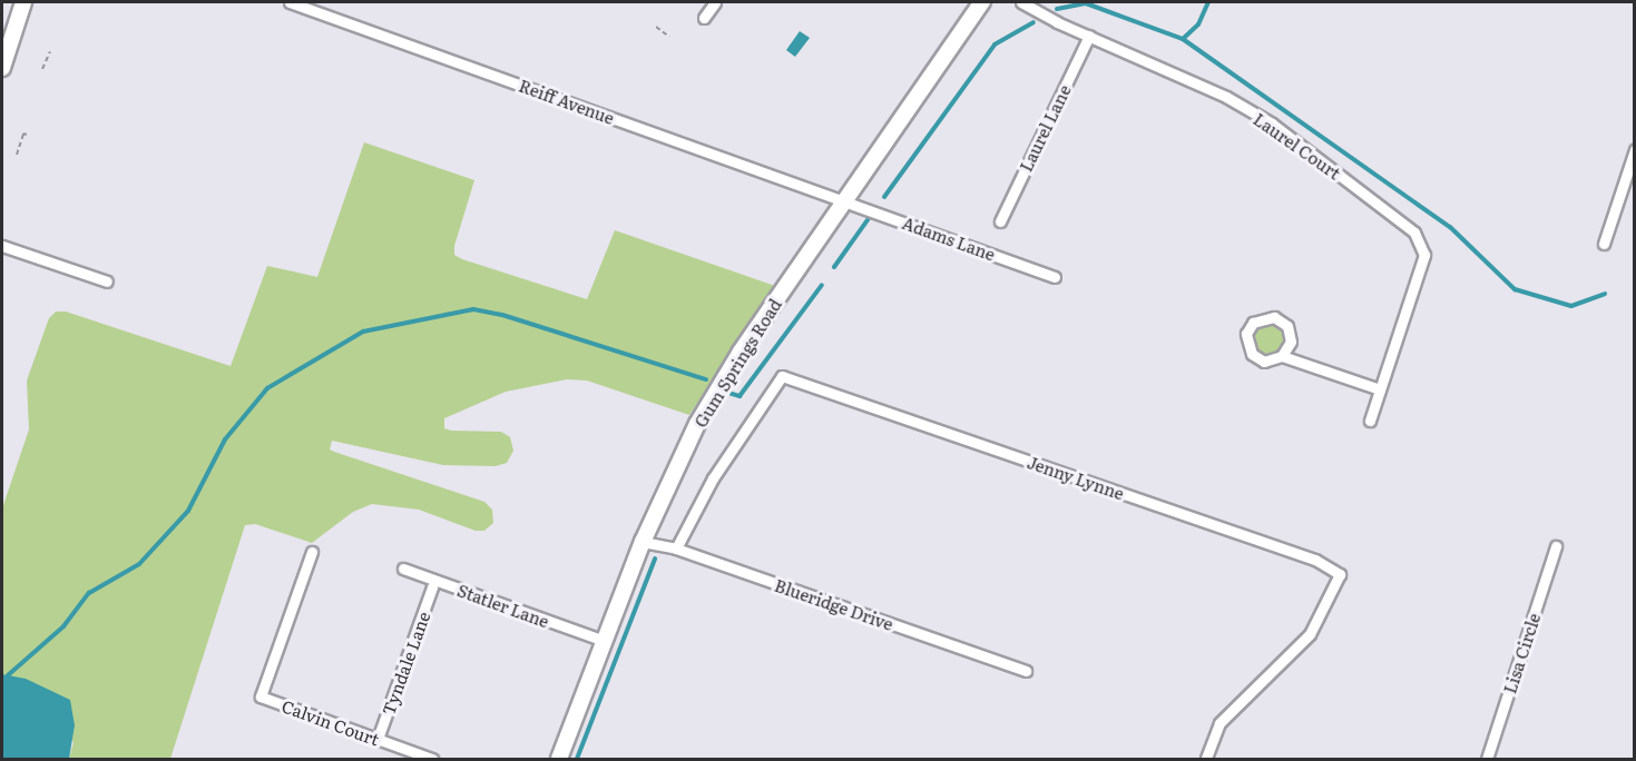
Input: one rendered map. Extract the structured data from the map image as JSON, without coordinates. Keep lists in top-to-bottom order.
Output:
{
  "streets": {
    "main road": ["Gum Springs Road"],
    "street": [
      "Reiff Avenue",
      "Laurel Lane",
      "Laurel Court",
      "Adams Lane",
      "Jenny Lynne",
      "Blueridge Drive",
      "Statler Lane",
      "Lisa Circle",
      "Tyndale Lane",
      "Calvin Court"
    ]
  },
  "crossings": [
    ["Reiff Avenue", "Adams Lane"],
    ["Reiff Avenue", "Gum Springs Road"],
    ["Laurel Lane", "Laurel Court"],
    ["Adams Lane", "Gum Springs Road"],
    ["Gum Springs Road", "Blueridge Drive"],
    ["Gum Springs Road", "Statler Lane"],
    ["Jenny Lynne", "Blueridge Drive"],
    ["Tyndale Lane", "Calvin Court"]
  ]
}
